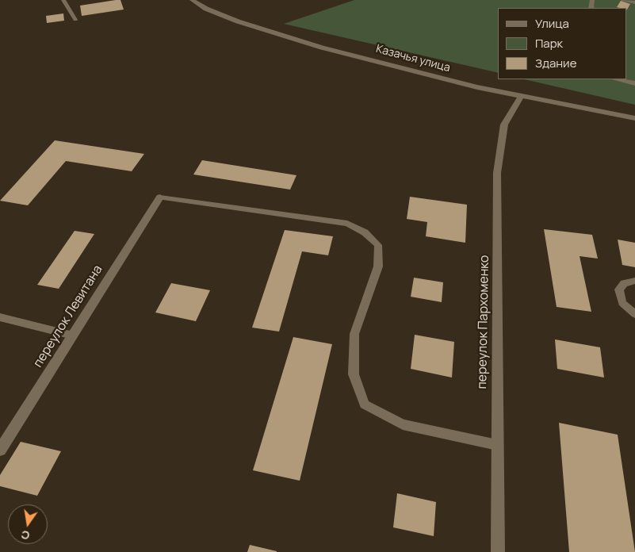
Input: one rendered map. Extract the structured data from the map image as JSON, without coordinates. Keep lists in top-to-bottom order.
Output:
{
  "streets": {
    "street": ["Казачья улица", "переулок Левитана", "переулок Пархоменко"]
  },
  "crossings": [
    ["Казачья улица", "переулок Пархоменко"]
  ],
  "legend": ["Улица", "Парк", "Здание"],
  "north": "bottom"
}
